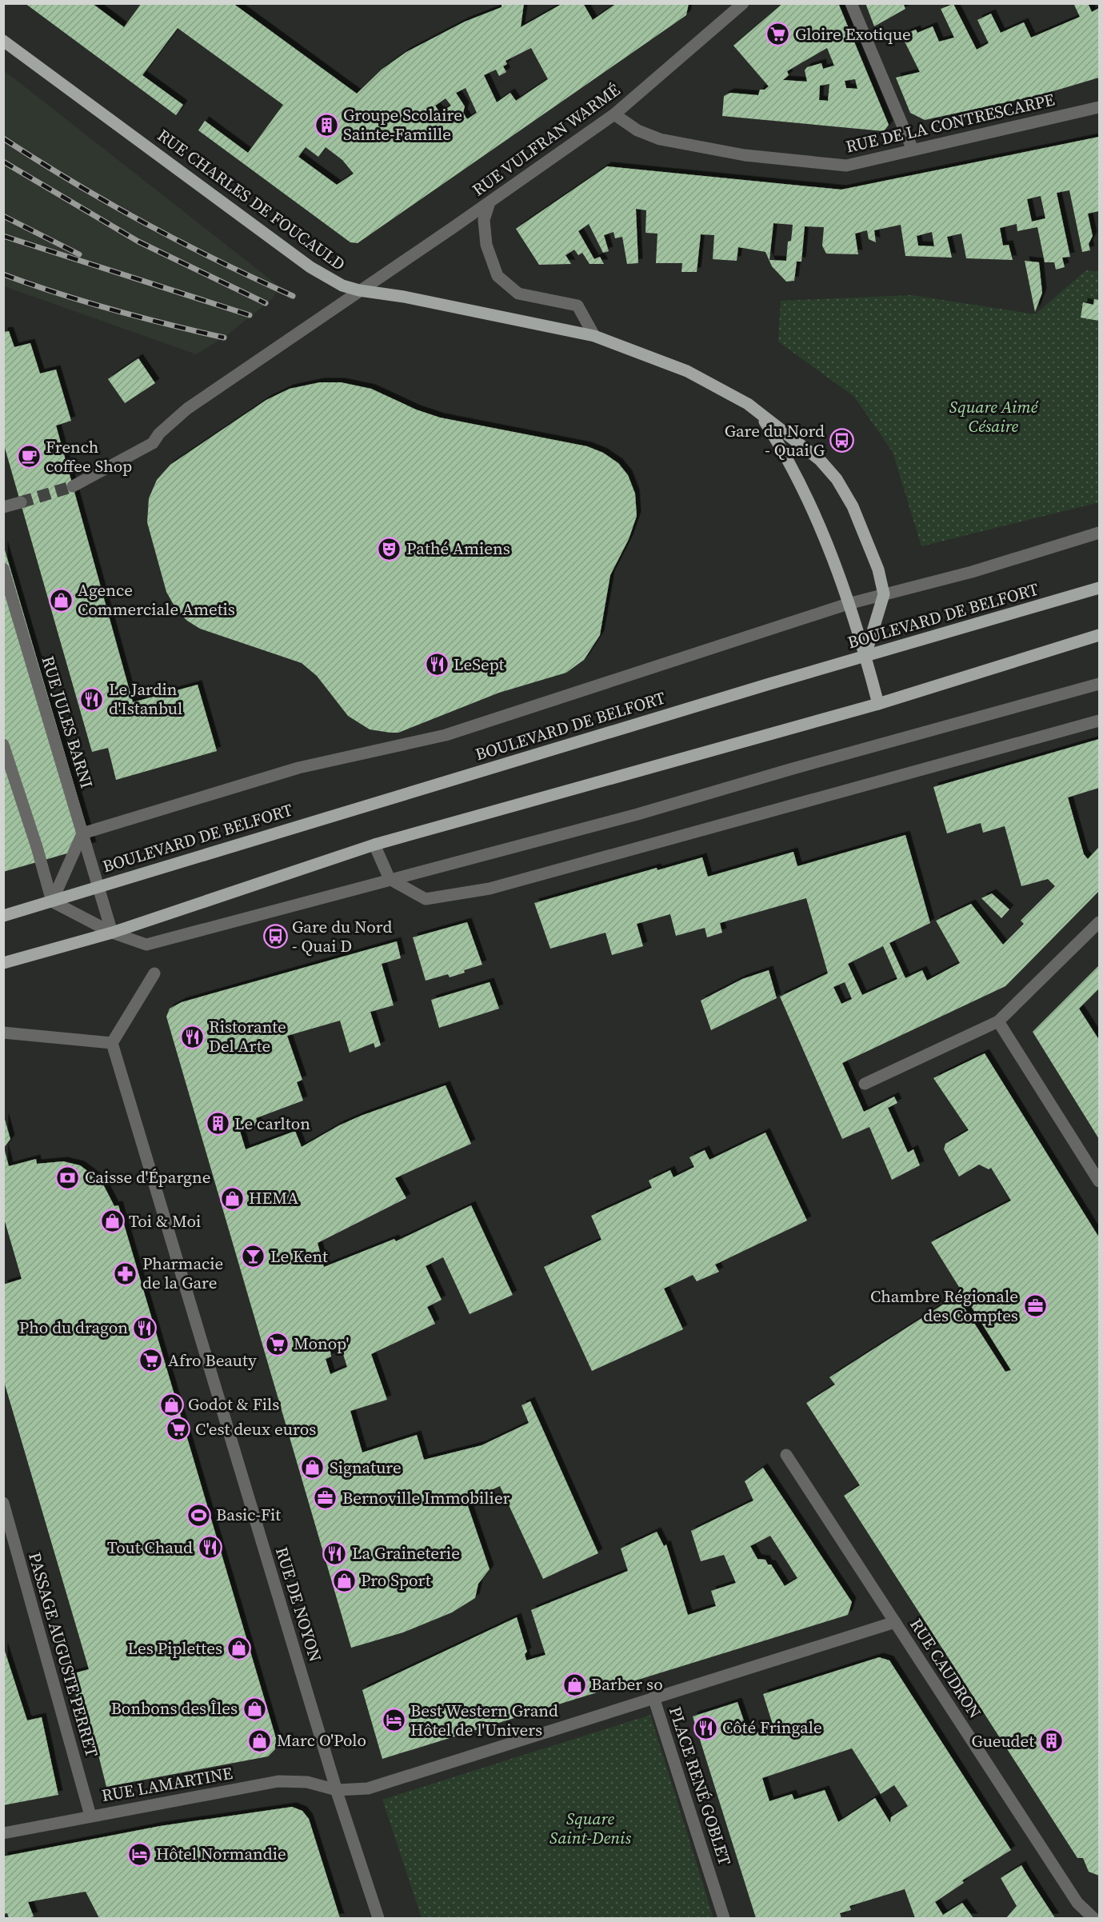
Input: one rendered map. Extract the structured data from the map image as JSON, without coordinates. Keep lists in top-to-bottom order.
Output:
{
  "streets": {
    "main road": ["RUE CHARLES DE FOUCAULD", "BOULEVARD DE BELFORT"],
    "street": [
      "RUE DE LA CONTRESCARPE",
      "RUE VULFRAN WARMÉ",
      "RUE JULES BARNI",
      "RUE DE NOYON",
      "PASSAGE AUGUSTE PERRET",
      "RUE CAUDRON",
      "RUE LAMARTINE",
      "PLACE RENÉ GOBLET"
    ]
  },
  "crossings": [
    ["RUE DE LA CONTRESCARPE", "RUE VULFRAN WARMÉ"],
    ["RUE VULFRAN WARMÉ", "RUE CHARLES DE FOUCAULD"],
    ["RUE CHARLES DE FOUCAULD", "BOULEVARD DE BELFORT"],
    ["BOULEVARD DE BELFORT", "RUE JULES BARNI"],
    ["RUE DE NOYON", "RUE LAMARTINE"],
    ["RUE DE NOYON", "PLACE RENÉ GOBLET"],
    ["PASSAGE AUGUSTE PERRET", "RUE LAMARTINE"],
    ["RUE CAUDRON", "PLACE RENÉ GOBLET"],
    ["RUE LAMARTINE", "PLACE RENÉ GOBLET"]
  ],
  "parks": ["Square Aimé Césaire", "Square Saint-Denis"],
  "places": {
    "supermarket": [
      "Gloire Exotique",
      "Monop'",
      "Afro Beauty",
      "C'est deux euros"
    ],
    "building": ["Groupe Scolaire Sainte-Famille", "Le carlton", "Gueudet"],
    "bus stop": ["Gare du Nord - Quai G", "Gare du Nord - Quai D"],
    "cafe": ["French coffee Shop"],
    "theatre": ["Pathé Amiens"],
    "shop": [
      "Agence Commerciale Ametis",
      "HEMA",
      "Toi & Moi",
      "Godot & Fils",
      "Signature",
      "Pro Sport",
      "Les Piplettes",
      "Barber so",
      "Bonbons des Îles",
      "Marc O'Polo"
    ],
    "restaurant": [
      "LeSept",
      "Le Jardin d'Istanbul",
      "Ristorante Del Arte",
      "Pho du dragon",
      "Tout Chaud",
      "La Graineterie",
      "Côté Fringale"
    ],
    "bank": ["Caisse d'Épargne"],
    "bar": ["Le Kent"],
    "pharmacy": ["Pharmacie de la Gare"],
    "office": ["Chambre Régionale des Comptes", "Bernoville Immobilier"],
    "sports": ["Basic-Fit"],
    "hotel": ["Best Western Grand Hôtel de l'Univers", "Hôtel Normandie"]
  }
}
